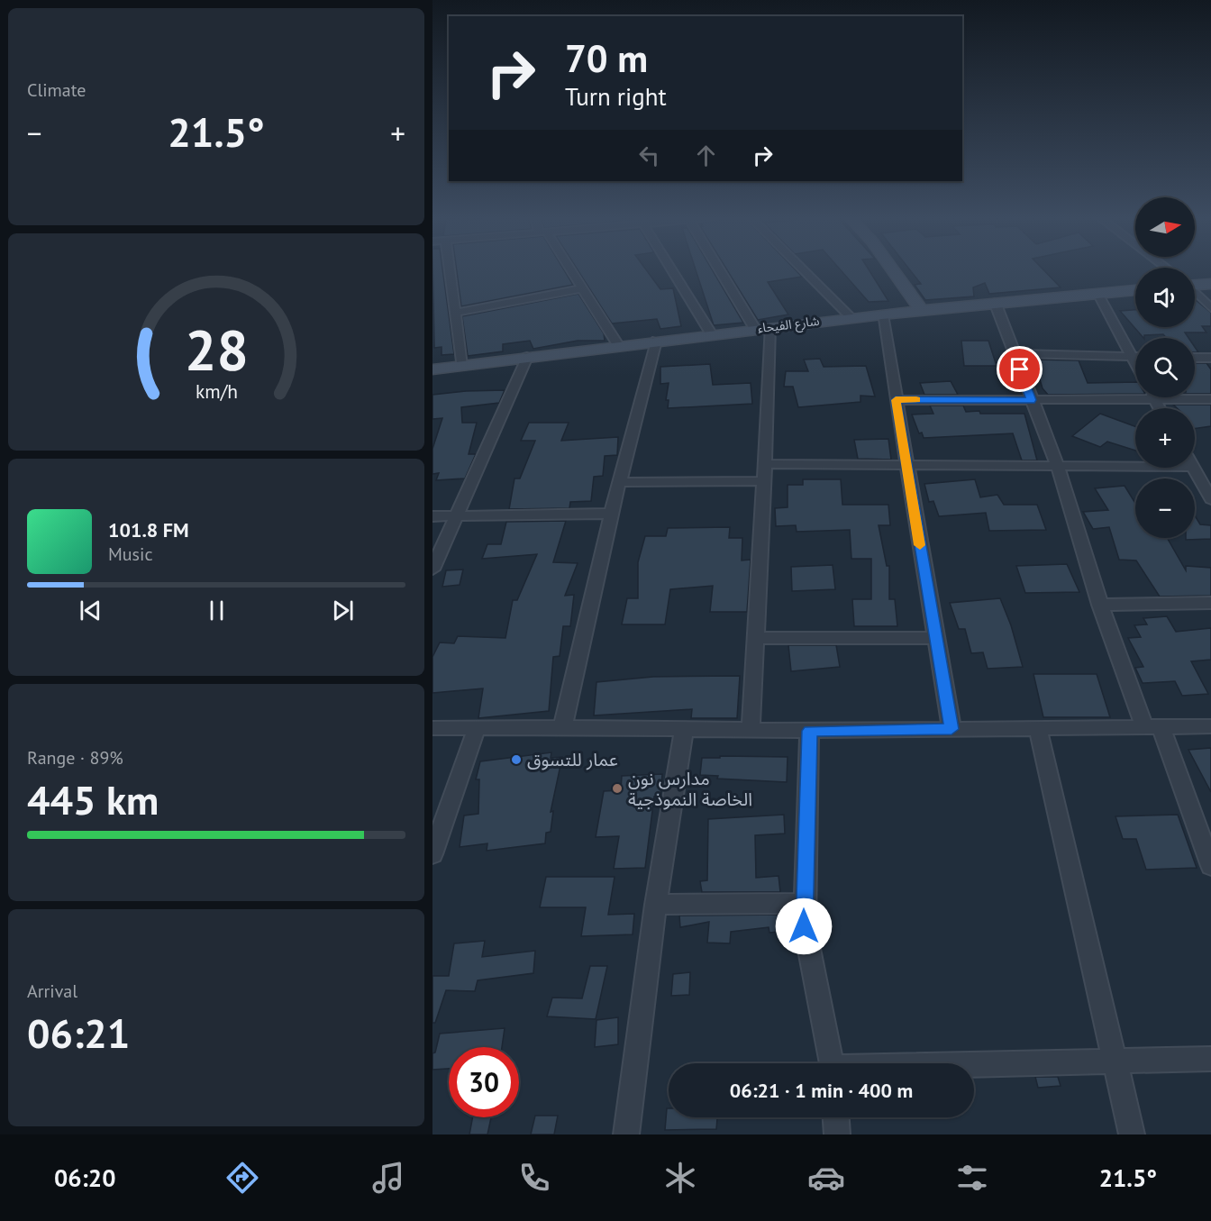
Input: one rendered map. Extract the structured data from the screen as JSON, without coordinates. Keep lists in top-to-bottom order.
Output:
{
  "streets": {
    "street": ["شارع الفيحاء"]
  },
  "places": ["عمار للتسوق", "مدارس نون الخاصة النموذجية"],
  "north": "right",
  "page": {
    "tile": [
      "Climate",
      ["Range · 89%", "445 km"],
      ["Arrival", "06:21"]
    ],
    "turn": ["70 m", "Turn right"],
    "heat": ["−", "21.5°", "+"],
    "map_buttons": ["+", "−"],
    "song": ["101.8 FM", "Music"],
    "limit": "30",
    "trip": "06:21 · 1 min · 400 m",
    "tabs": ["06:20", "21.5°"],
    "gauge": ["28", "km/h"]
  }
}
